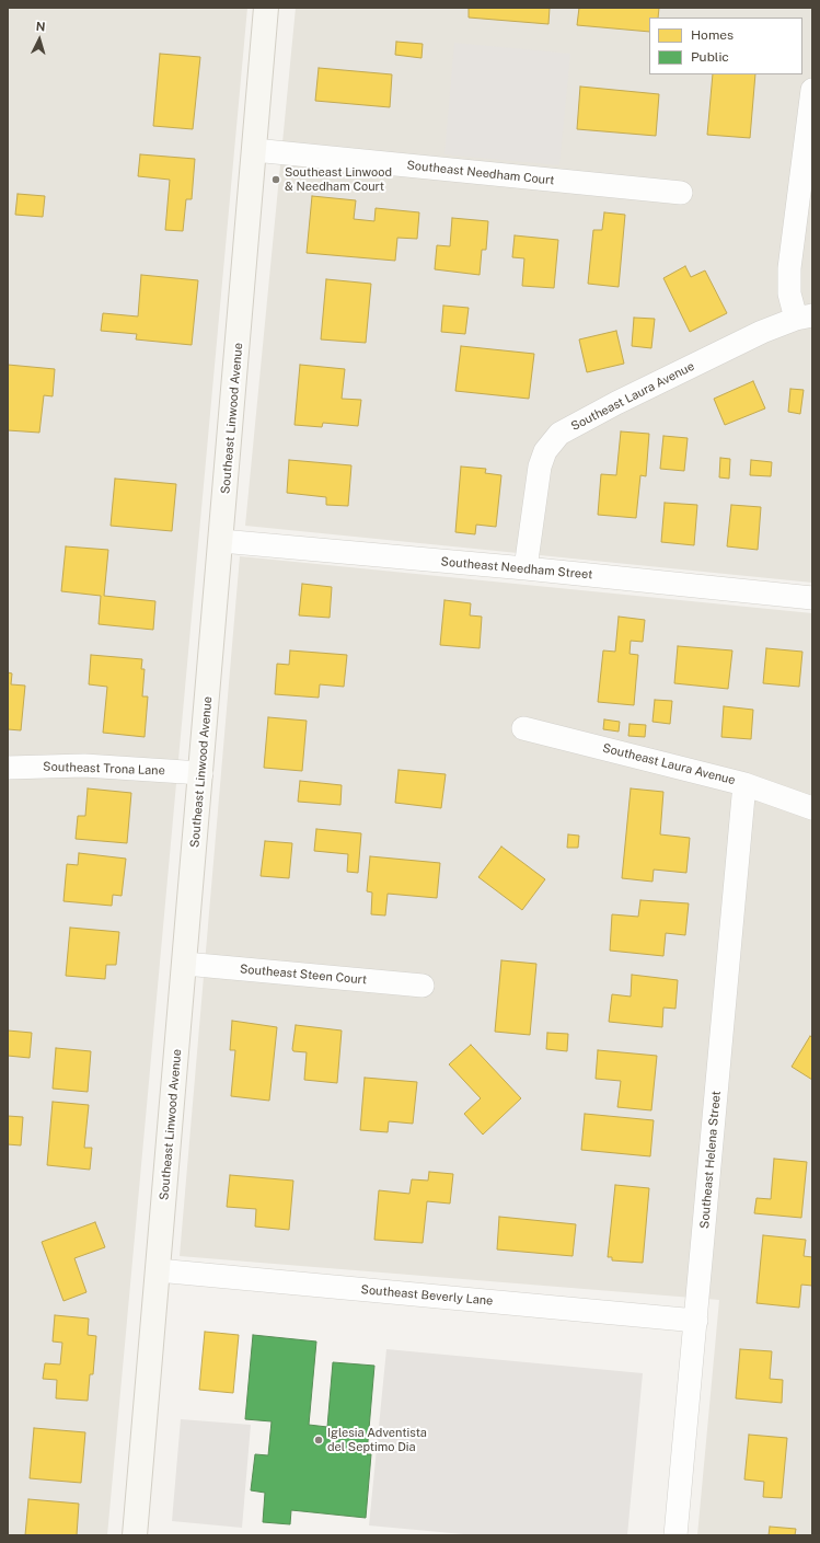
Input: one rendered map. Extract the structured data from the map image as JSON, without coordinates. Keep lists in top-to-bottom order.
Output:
{
  "streets": {
    "main road": ["Southeast Linwood Avenue"],
    "street": [
      "Southeast Needham Court",
      "Southeast Laura Avenue",
      "Southeast Needham Street",
      "Southeast Trona Lane",
      "Southeast Steen Court",
      "Southeast Helena Street",
      "Southeast Beverly Lane"
    ]
  },
  "crossings": [
    ["Southeast Needham Court", "Southeast Linwood Avenue"],
    ["Southeast Laura Avenue", "Southeast Needham Street"],
    ["Southeast Laura Avenue", "Southeast Helena Street"],
    ["Southeast Linwood Avenue", "Southeast Needham Street"],
    ["Southeast Linwood Avenue", "Southeast Trona Lane"],
    ["Southeast Linwood Avenue", "Southeast Steen Court"],
    ["Southeast Linwood Avenue", "Southeast Beverly Lane"],
    ["Southeast Helena Street", "Southeast Beverly Lane"]
  ],
  "places": ["Southeast Linwood & Needham Court", "Iglesia Adventista del Septimo Dia"],
  "legend": ["Homes", "Public"],
  "north": "top"
}
